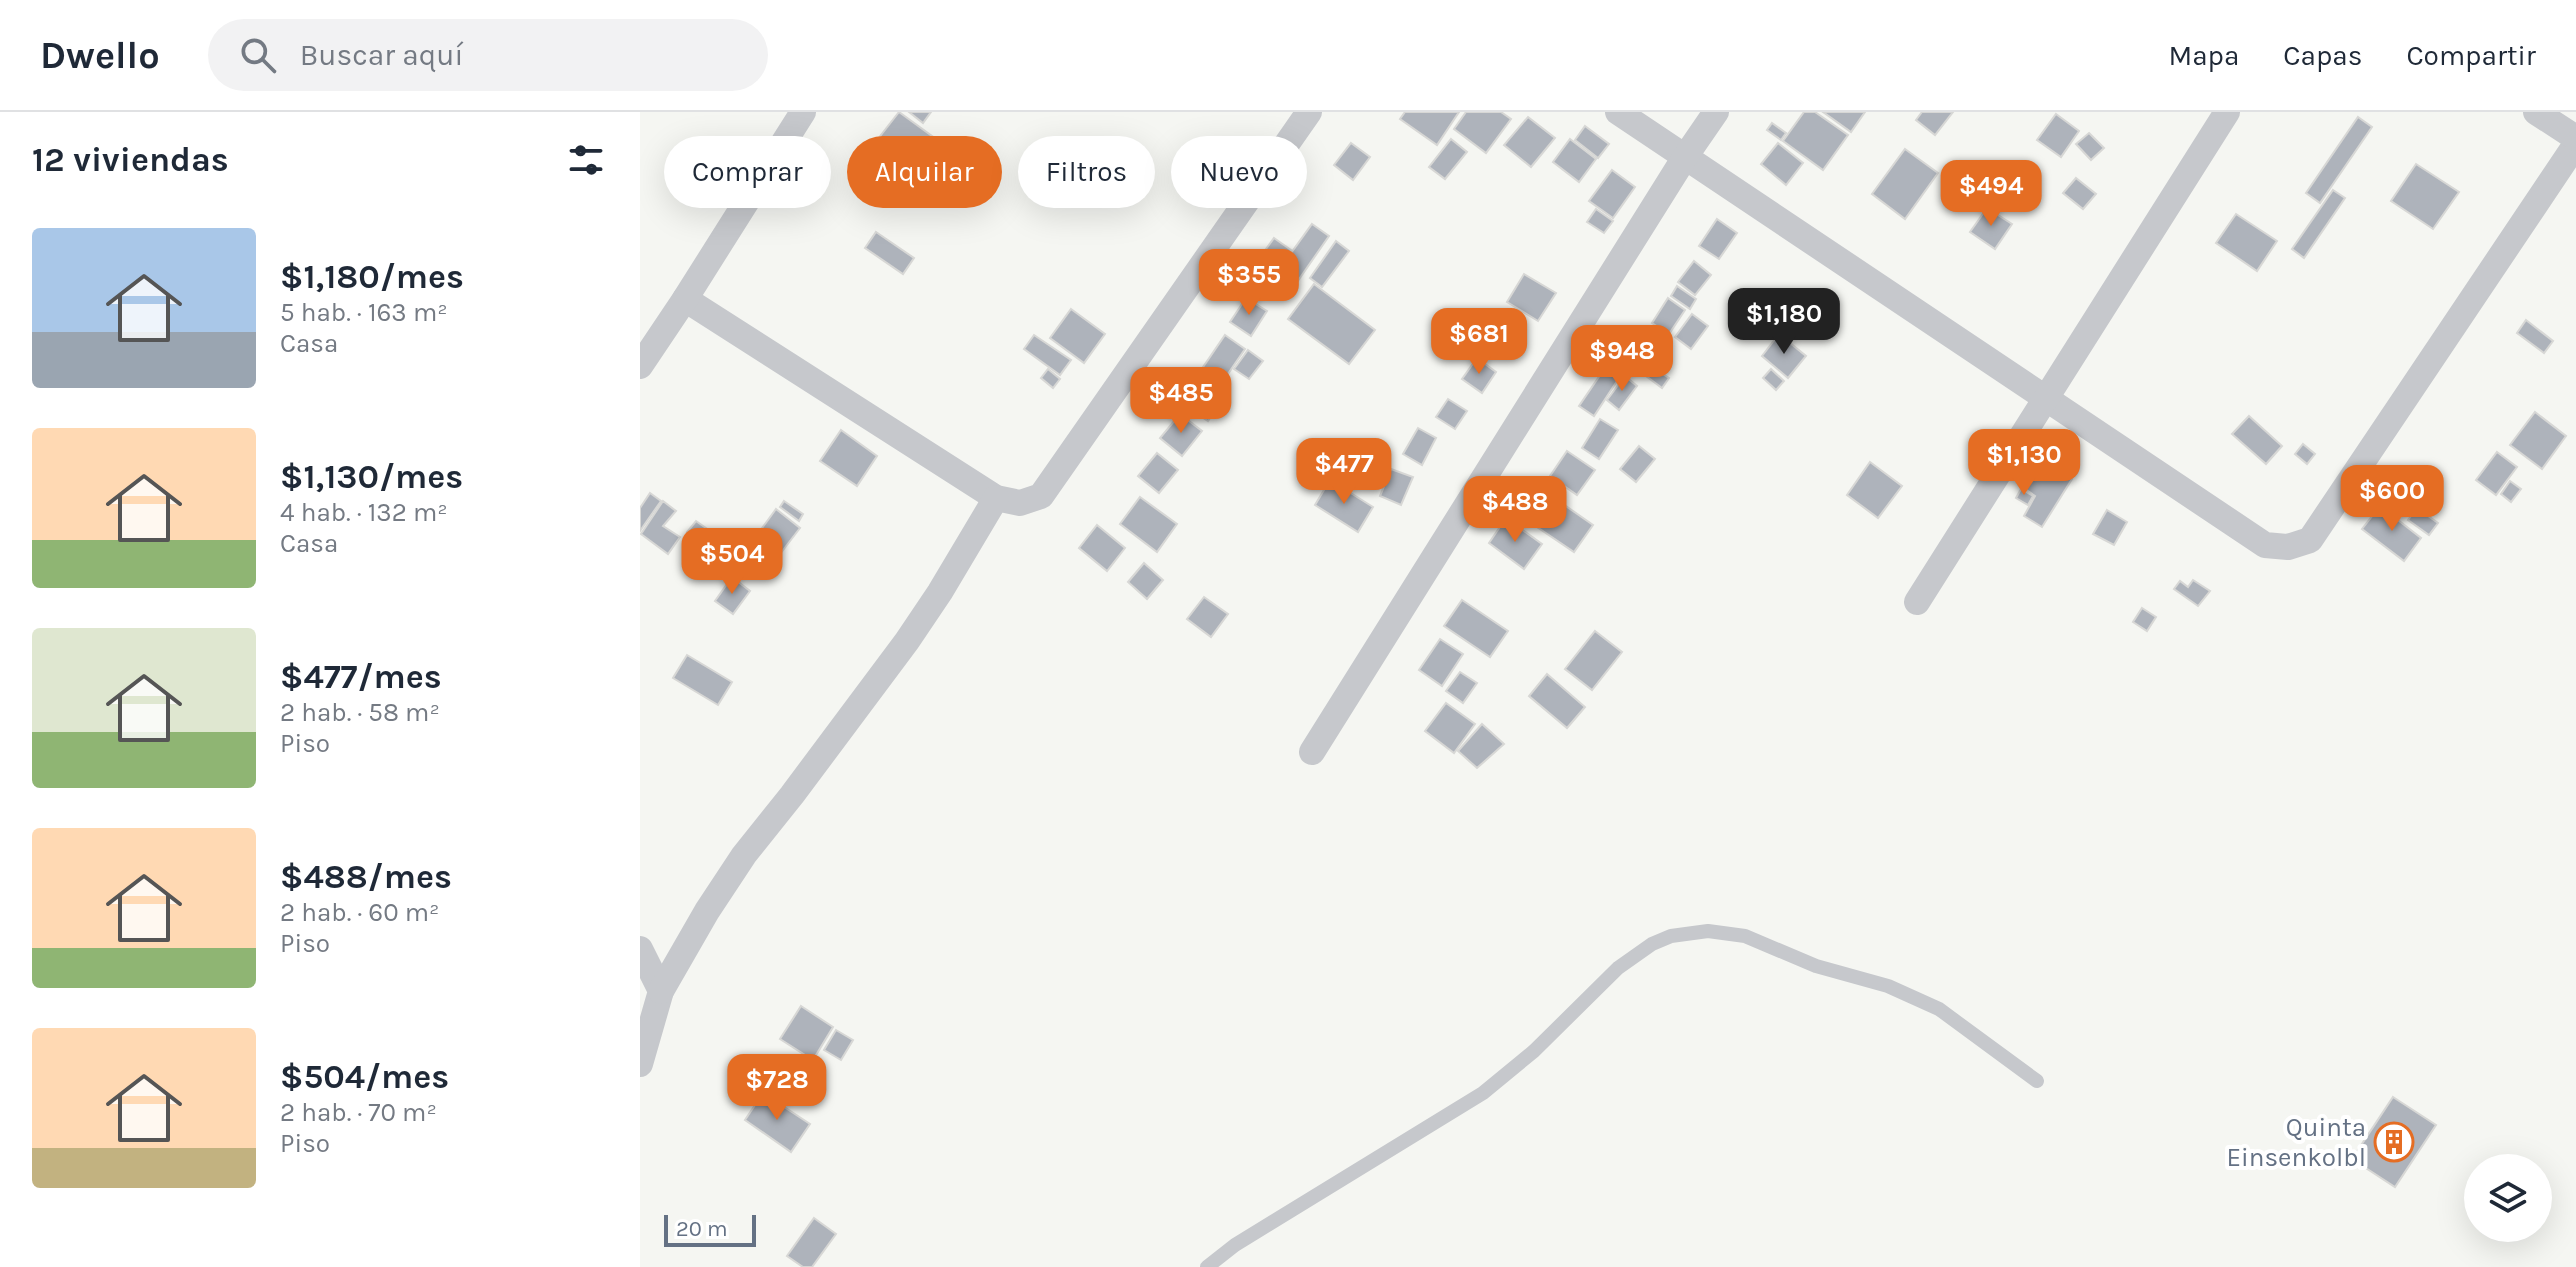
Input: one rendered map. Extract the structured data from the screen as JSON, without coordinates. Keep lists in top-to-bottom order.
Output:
{
  "places": {
    "building": ["Quinta Einsenkolbl"]
  },
  "scale_bar": "20 m",
  "page": {
    "header": "Dwello",
    "search": "Buscar aquí",
    "nav": ["Mapa", "Capas", "Compartir"],
    "heading": "12 viviendas",
    "chip": [
      "Comprar",
      "Alquilar",
      "Filtros",
      "Nuevo"
    ],
    "price": [
      "$494",
      "$355",
      "$1,180",
      "$681",
      "$948",
      "$485",
      "$1,130",
      "$477",
      "$600",
      "$488",
      "$504",
      "$728"
    ],
    "list": [
      {
        "name": "$1,180/mes",
        "note": "5 hab. · 163 m² · Casa"
      },
      {
        "name": "$1,130/mes",
        "note": "4 hab. · 132 m² · Casa"
      },
      {
        "name": "$477/mes",
        "note": "2 hab. · 58 m² · Piso"
      },
      {
        "name": "$488/mes",
        "note": "2 hab. · 60 m² · Piso"
      },
      {
        "name": "$504/mes",
        "note": "2 hab. · 70 m² · Piso"
      }
    ],
    "scale": "20 m"
  }
}
